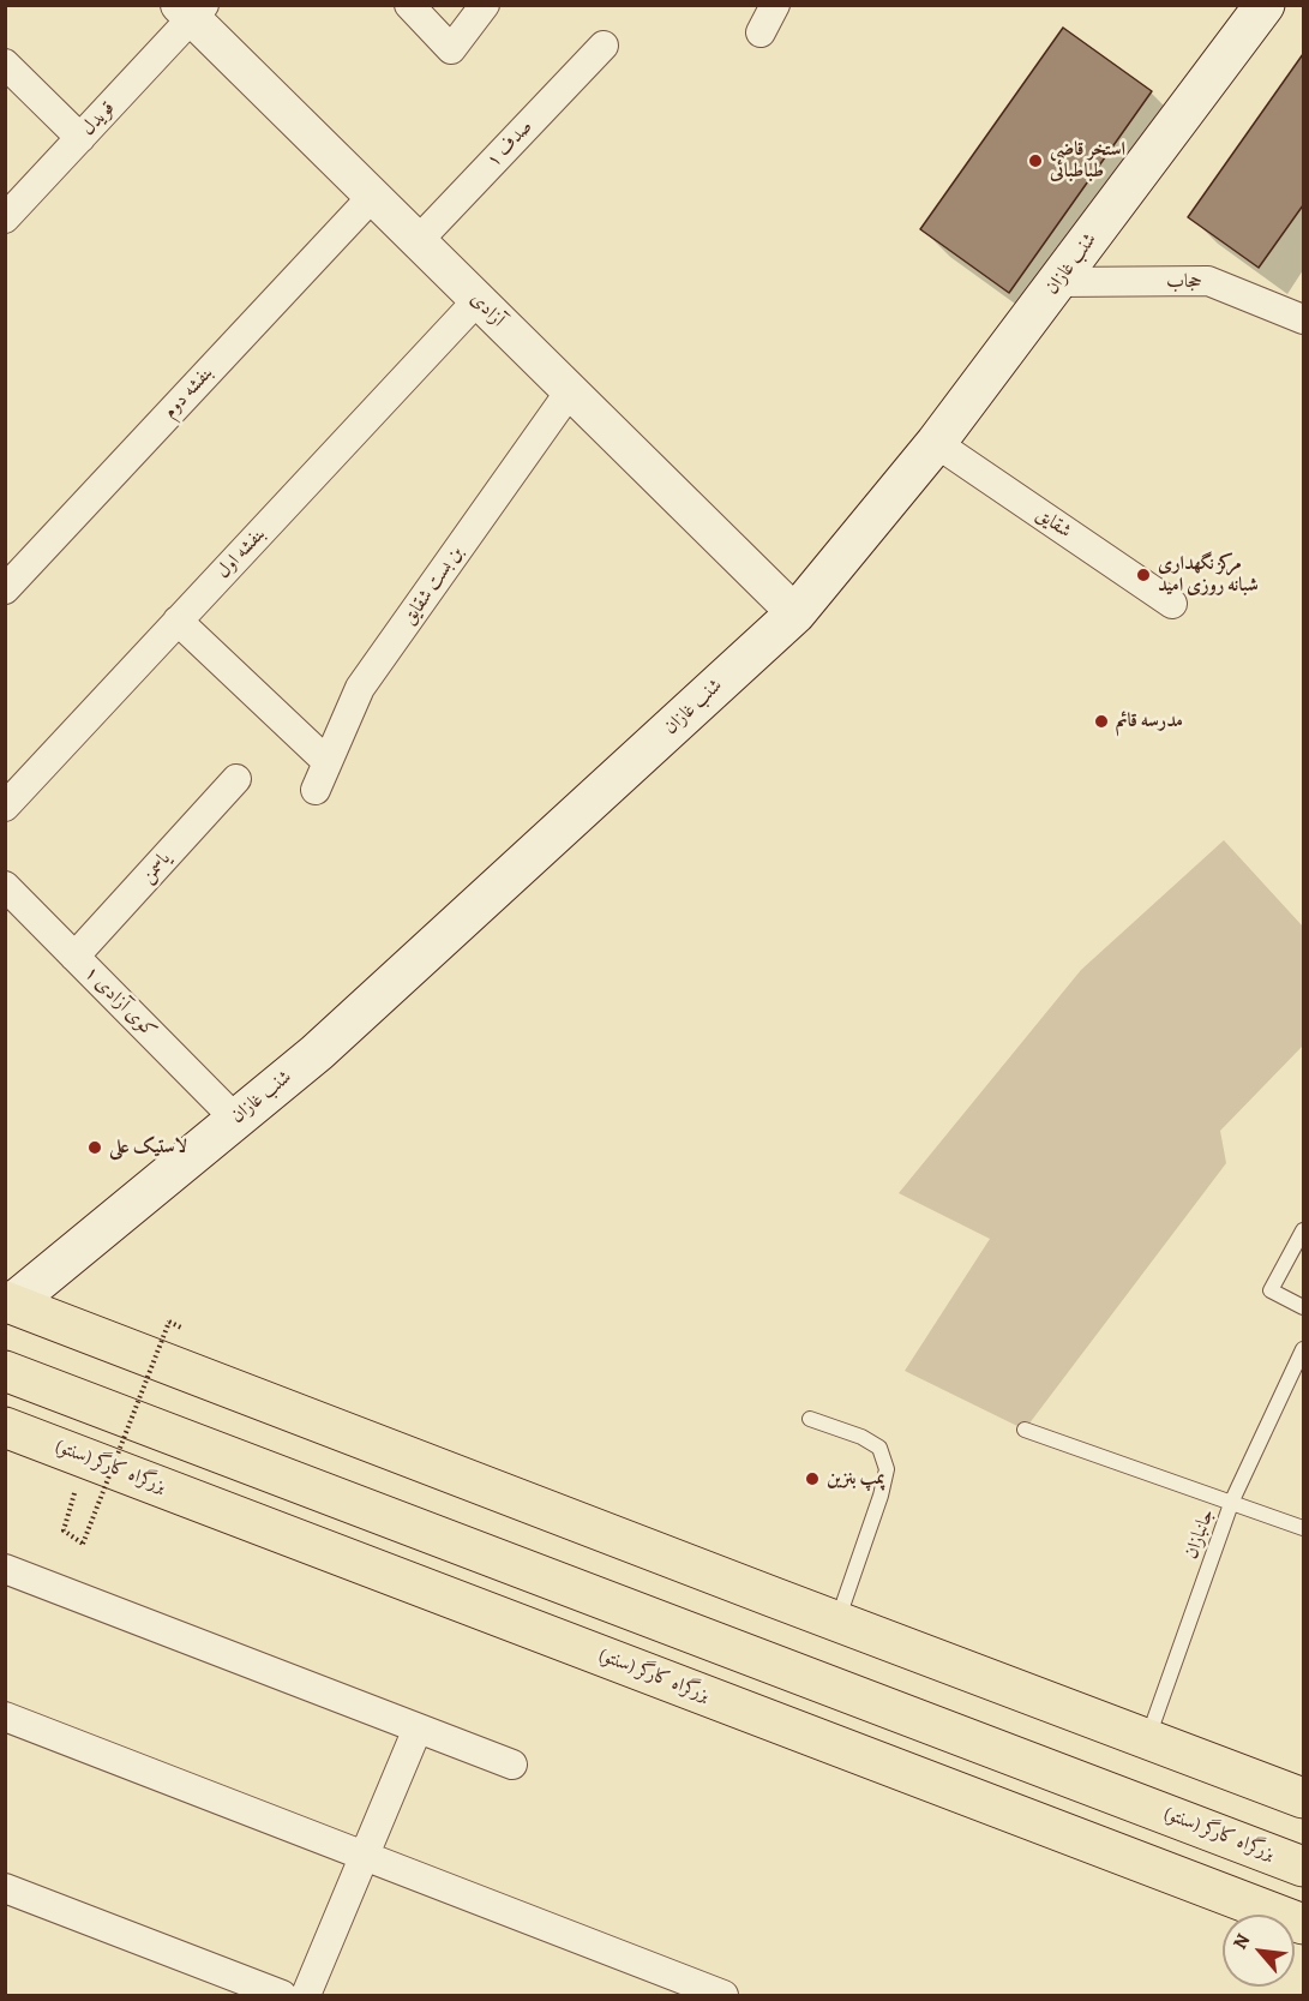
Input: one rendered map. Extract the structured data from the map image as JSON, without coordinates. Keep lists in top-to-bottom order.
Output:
{
  "streets": {
    "highway": ["بزرگراه کارگر (سنتو)"],
    "main road": ["شنب غازان"],
    "street": [
      "قویدل",
      "صدف ۱",
      "حجاب",
      "آزادی",
      "بنفشه دوم",
      "شقایق",
      "بنفشه اول",
      "بن بست شقایق",
      "یاسمن",
      "کوی آزادی ۱"
    ],
    "lane": ["جانبازان"]
  },
  "crossings": [
    ["قویدل", "آزادی"],
    ["صدف ۱", "آزادی"],
    ["شنب غازان", "حجاب"],
    ["شنب غازان", "آزادی"],
    ["شنب غازان", "شقایق"],
    ["شنب غازان", "کوی آزادی ۱"],
    ["آزادی", "بنفشه دوم"],
    ["آزادی", "بنفشه اول"],
    ["آزادی", "بن بست شقایق"],
    ["یاسمن", "کوی آزادی ۱"]
  ],
  "places": [
    "استخر قاضی طباطبائی",
    "مرکز نگهداری شبانه روزی امید",
    "مدرسه قائم",
    "لاستیک علی",
    "پمپ بنزین"
  ],
  "north": "top left"
}
